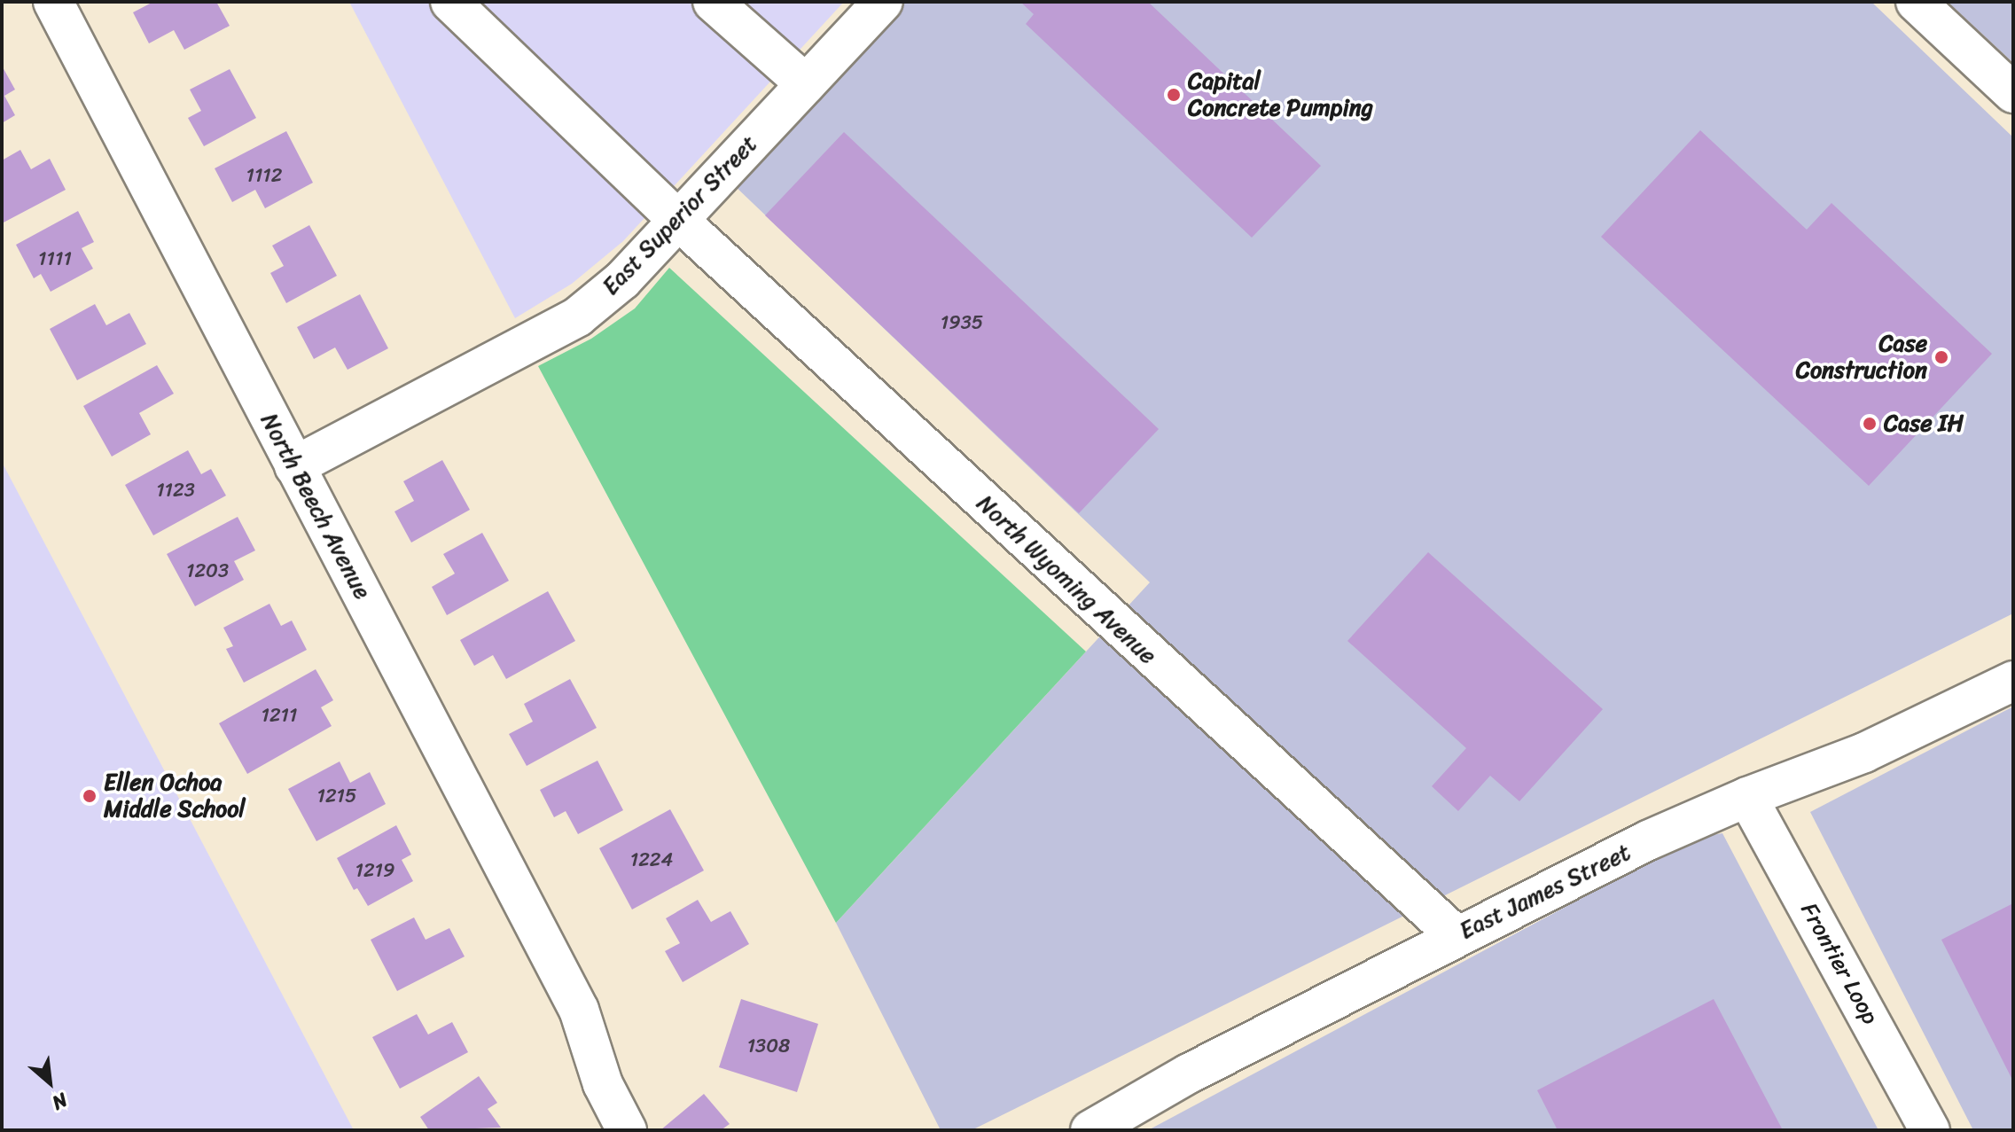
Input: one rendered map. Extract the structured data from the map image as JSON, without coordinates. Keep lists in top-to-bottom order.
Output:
{
  "streets": {
    "street": [
      "East Superior Street",
      "North Beech Avenue",
      "North Wyoming Avenue",
      "East James Street",
      "Frontier Loop"
    ]
  },
  "crossings": [
    ["East Superior Street", "North Beech Avenue"],
    ["East Superior Street", "North Wyoming Avenue"],
    ["North Wyoming Avenue", "East James Street"],
    ["East James Street", "Frontier Loop"]
  ],
  "places": [
    "Capital Concrete Pumping",
    "Case Construction",
    "Case IH",
    "Ellen Ochoa Middle School"
  ],
  "house_numbers": [
    "1112",
    "1111",
    "1935",
    "1123",
    "1203",
    "1211",
    "1215",
    "1224",
    "1219",
    "1308"
  ],
  "north": "bottom right"
}
